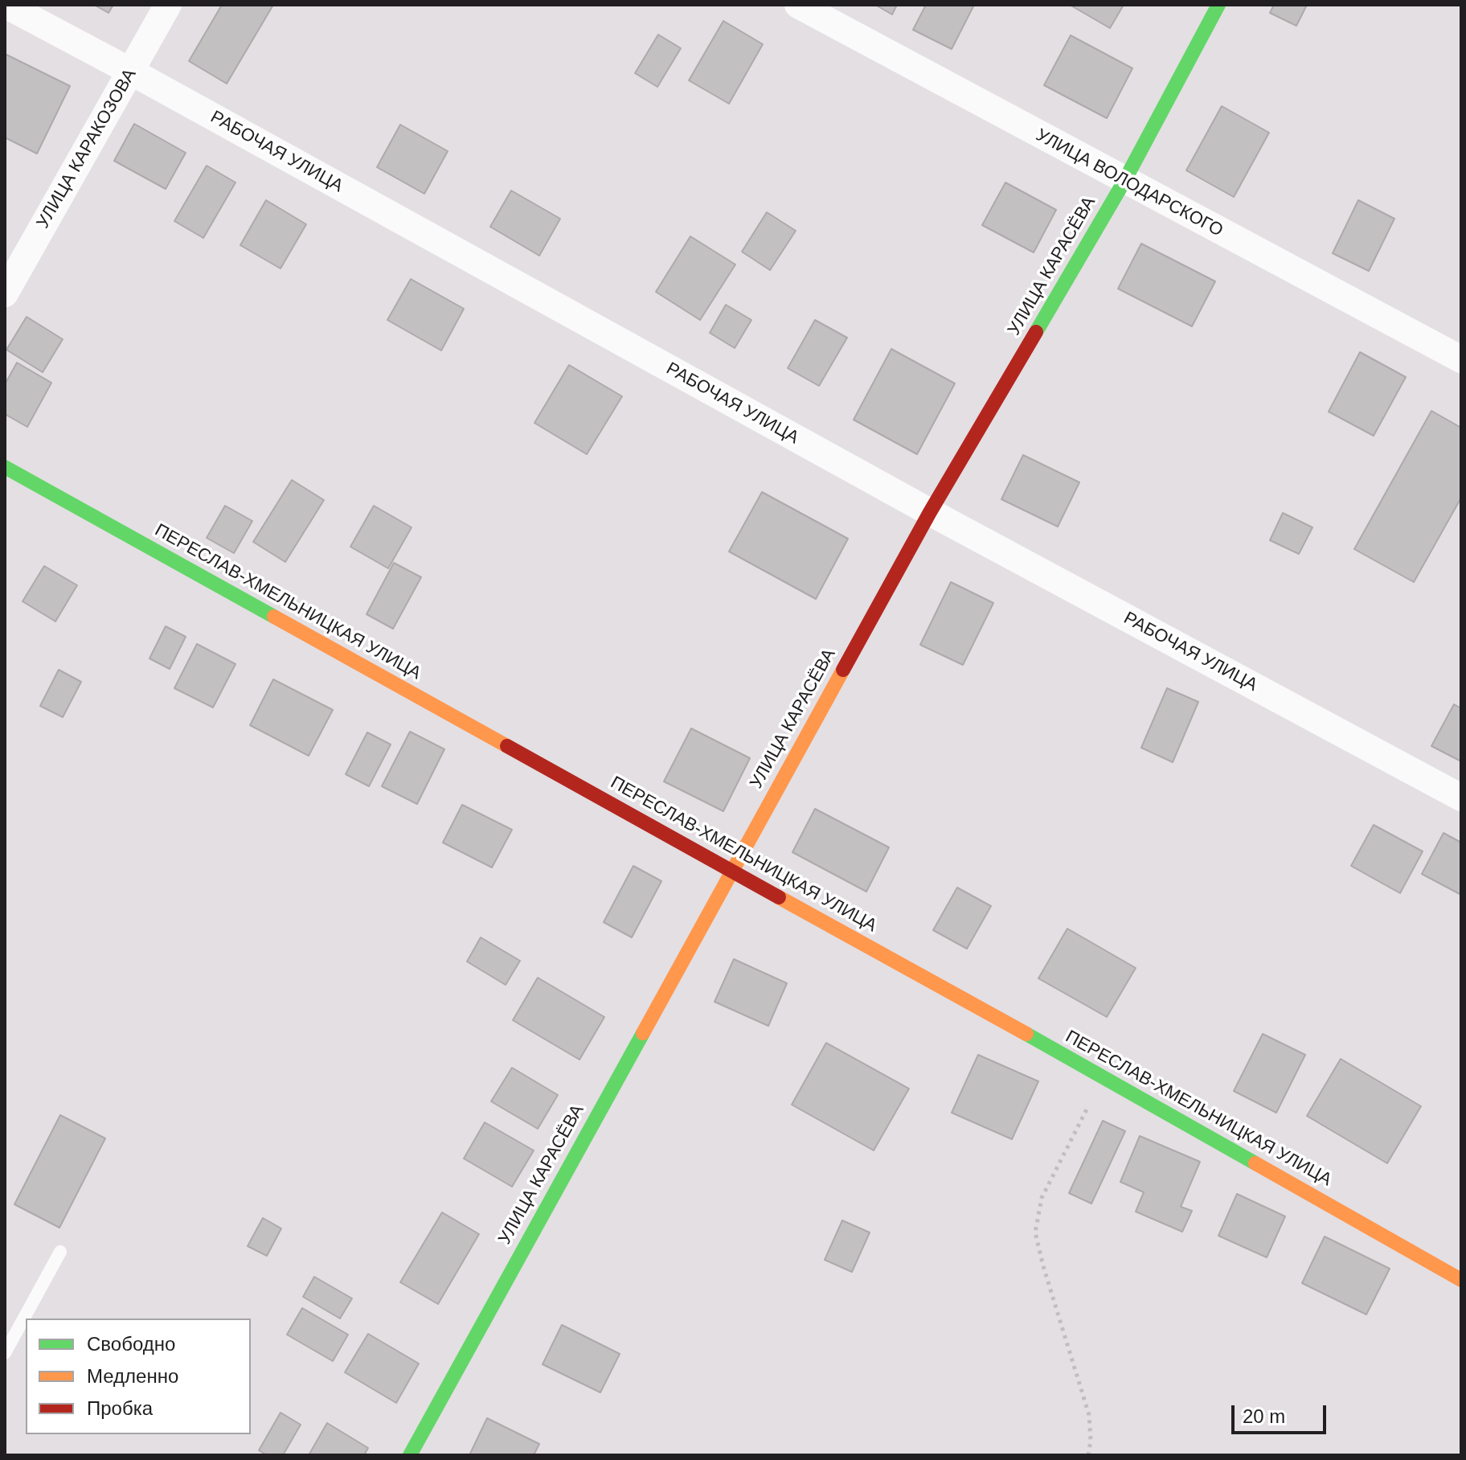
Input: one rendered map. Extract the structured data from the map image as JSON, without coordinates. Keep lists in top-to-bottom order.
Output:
{
  "streets": {
    "street": [
      "УЛИЦА КАРАКОЗОВА",
      "РАБОЧАЯ УЛИЦА",
      "УЛИЦА ВОЛОДАРСКОГО",
      "УЛИЦА КАРАСЁВА",
      "ПЕРЕСЛАВ-ХМЕЛЬНИЦКАЯ УЛИЦА"
    ]
  },
  "crossings": [
    ["УЛИЦА КАРАКОЗОВА", "РАБОЧАЯ УЛИЦА"],
    ["РАБОЧАЯ УЛИЦА", "УЛИЦА КАРАСЁВА"],
    ["УЛИЦА ВОЛОДАРСКОГО", "УЛИЦА КАРАСЁВА"],
    ["УЛИЦА КАРАСЁВА", "ПЕРЕСЛАВ-ХМЕЛЬНИЦКАЯ УЛИЦА"]
  ],
  "legend": ["Свободно", "Медленно", "Пробка"],
  "scale_bar": "20 m"
}
